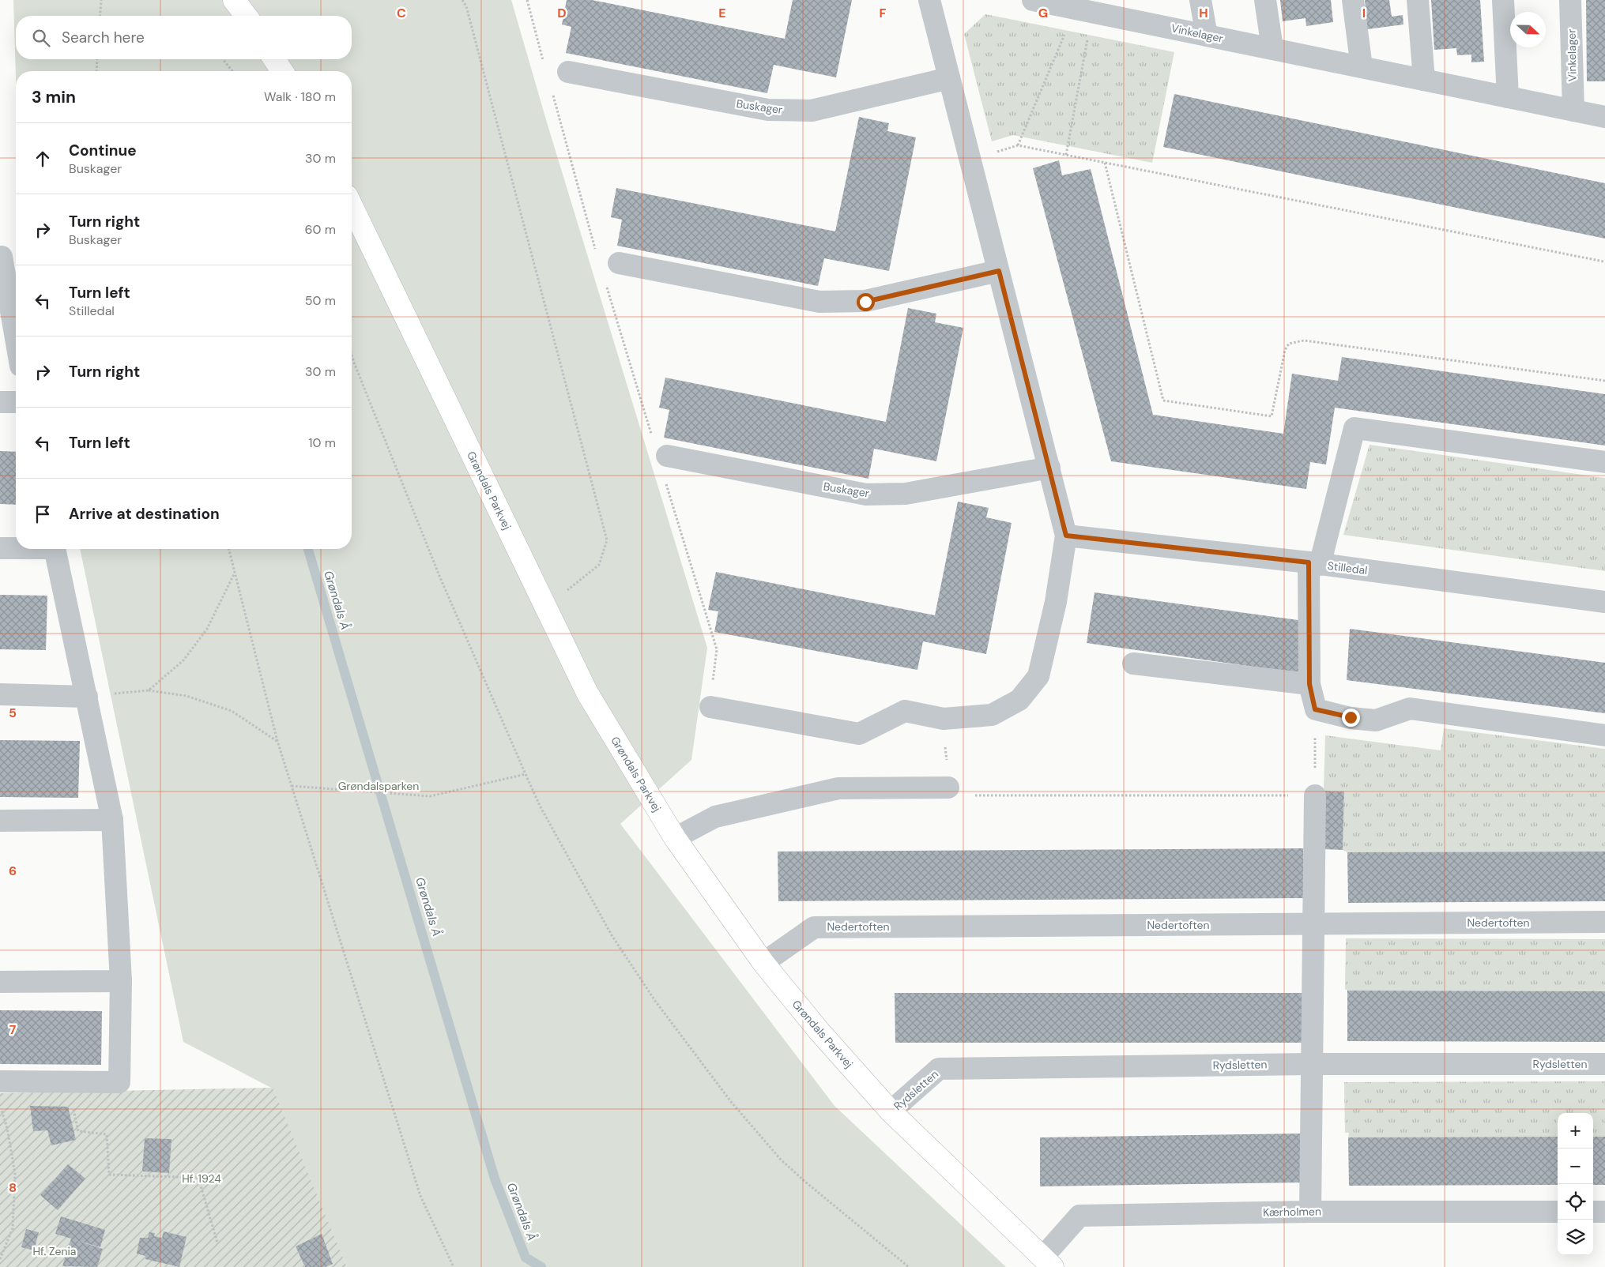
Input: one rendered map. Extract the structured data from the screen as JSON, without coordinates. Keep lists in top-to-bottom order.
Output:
{
  "streets": {
    "main road": ["Grøndals Parkvej"],
    "street": [
      "Vinkelager",
      "Buskager",
      "Stilledal",
      "Nedertoften",
      "Rydsletten",
      "Kærholmen"
    ]
  },
  "crossings": [
    ["Grøndals Parkvej", "Nedertoften"],
    ["Grøndals Parkvej", "Rydsletten"],
    ["Grøndals Parkvej", "Kærholmen"]
  ],
  "water": ["Grøndals Å"],
  "parks": ["Grøndalsparken", "Hf. 1924", "Hf. Zenia"],
  "north": "right",
  "page": {
    "search": "Search here",
    "heading": ["3 min", "Walk · 180 m"],
    "list": [
      ["Continue", "Buskager", "30 m"],
      ["Turn right", "Buskager", "60 m"],
      ["Turn left", "Stilledal", "50 m"],
      ["Turn right", "30 m"],
      ["Turn left", "10 m"],
      "Arrive at destination"
    ],
    "map_buttons": ["+", "−"]
  },
  "grid": {
    "columns": [
      "C",
      "D",
      "E",
      "F",
      "G",
      "H",
      "I"
    ],
    "rows": [
      "5",
      "6",
      "7",
      "8"
    ]
  }
}
